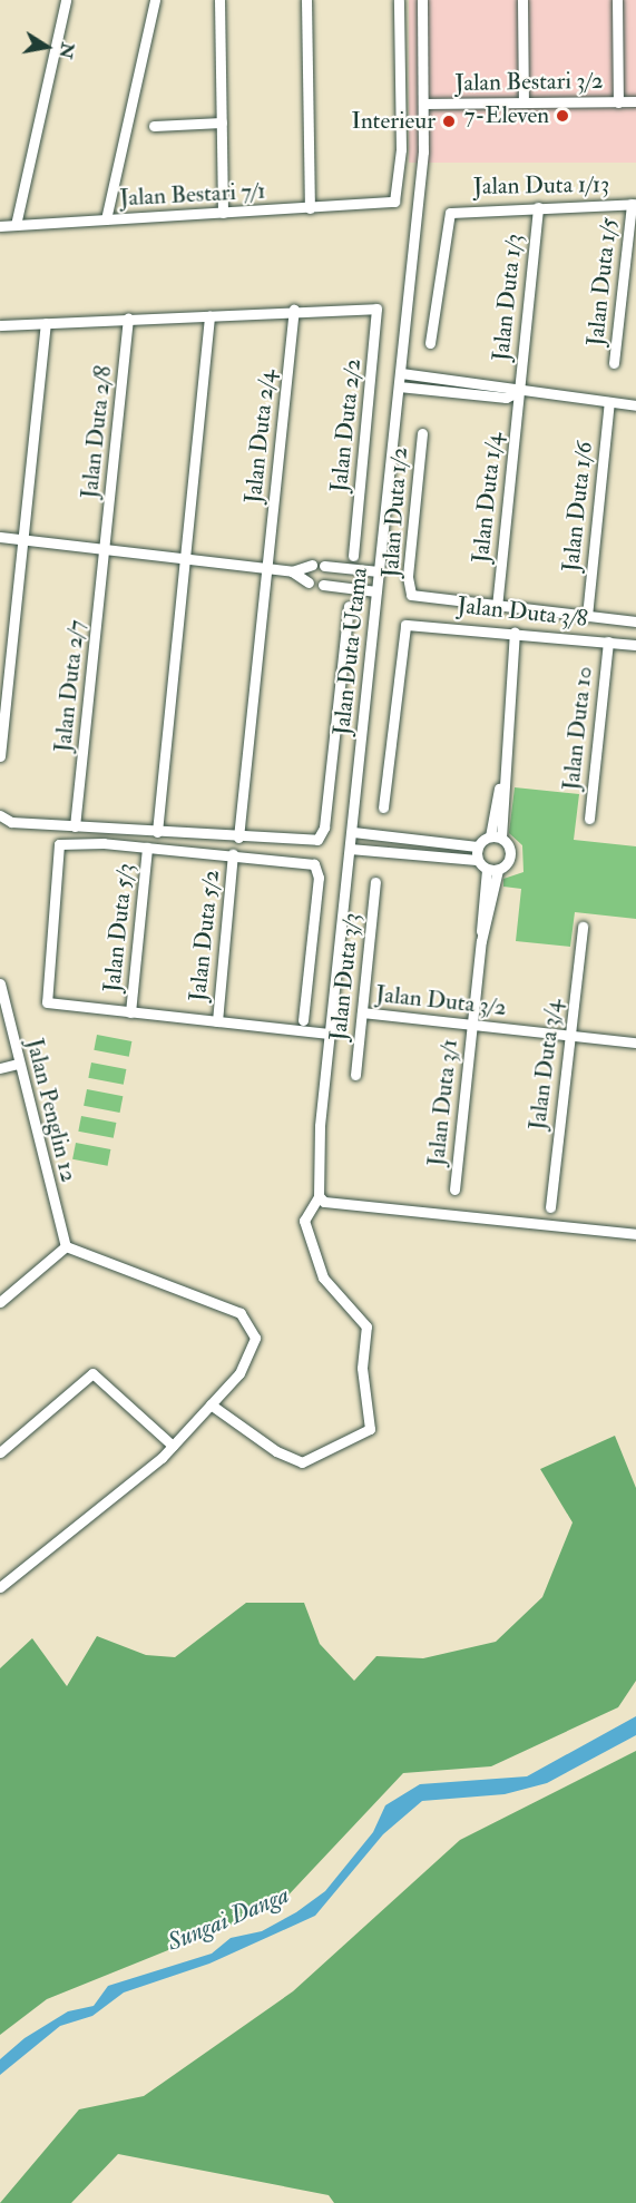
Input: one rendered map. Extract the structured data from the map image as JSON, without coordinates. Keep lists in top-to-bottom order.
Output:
{
  "streets": {
    "street": [
      "Jalan Bestari 3/2",
      "Jalan Duta 1/13",
      "Jalan Bestari 7/1",
      "Jalan Duta 1/5",
      "Jalan Duta 1/3",
      "Jalan Duta 2/2",
      "Jalan Duta 2/8",
      "Jalan Duta 2/4",
      "Jalan Duta 1/4",
      "Jalan Duta 1/6",
      "Jalan Duta 1/2",
      "Jalan Duta 3/8",
      "Jalan Duta Utama",
      "Jalan Duta 2/7",
      "Jalan Duta 10",
      "Jalan Duta 5/3",
      "Jalan Duta 5/2",
      "Jalan Duta 3/3",
      "Jalan Duta 3/2",
      "Jalan Duta 3/4",
      "Jalan Duta 3/1",
      "Jalan Penglin 12"
    ]
  },
  "crossings": [
    ["Jalan Bestari 3/2", "Jalan Duta Utama"],
    ["Jalan Duta 1/13", "Jalan Duta 1/5"],
    ["Jalan Duta 1/13", "Jalan Duta 1/3"],
    ["Jalan Duta 1/3", "Jalan Duta 1/4"],
    ["Jalan Duta 2/2", "Jalan Duta 2/4"],
    ["Jalan Duta 2/8", "Jalan Duta 2/7"],
    ["Jalan Duta 1/4", "Jalan Duta 1/2"],
    ["Jalan Duta 3/8", "Jalan Duta 10"],
    ["Jalan Duta 3/3", "Jalan Duta 3/2"],
    ["Jalan Duta 3/2", "Jalan Duta 3/4"],
    ["Jalan Duta 3/2", "Jalan Duta 3/1"]
  ],
  "water": ["Sungai Danga"],
  "places": ["7-Eleven", "Interieur"],
  "north": "right"
}
